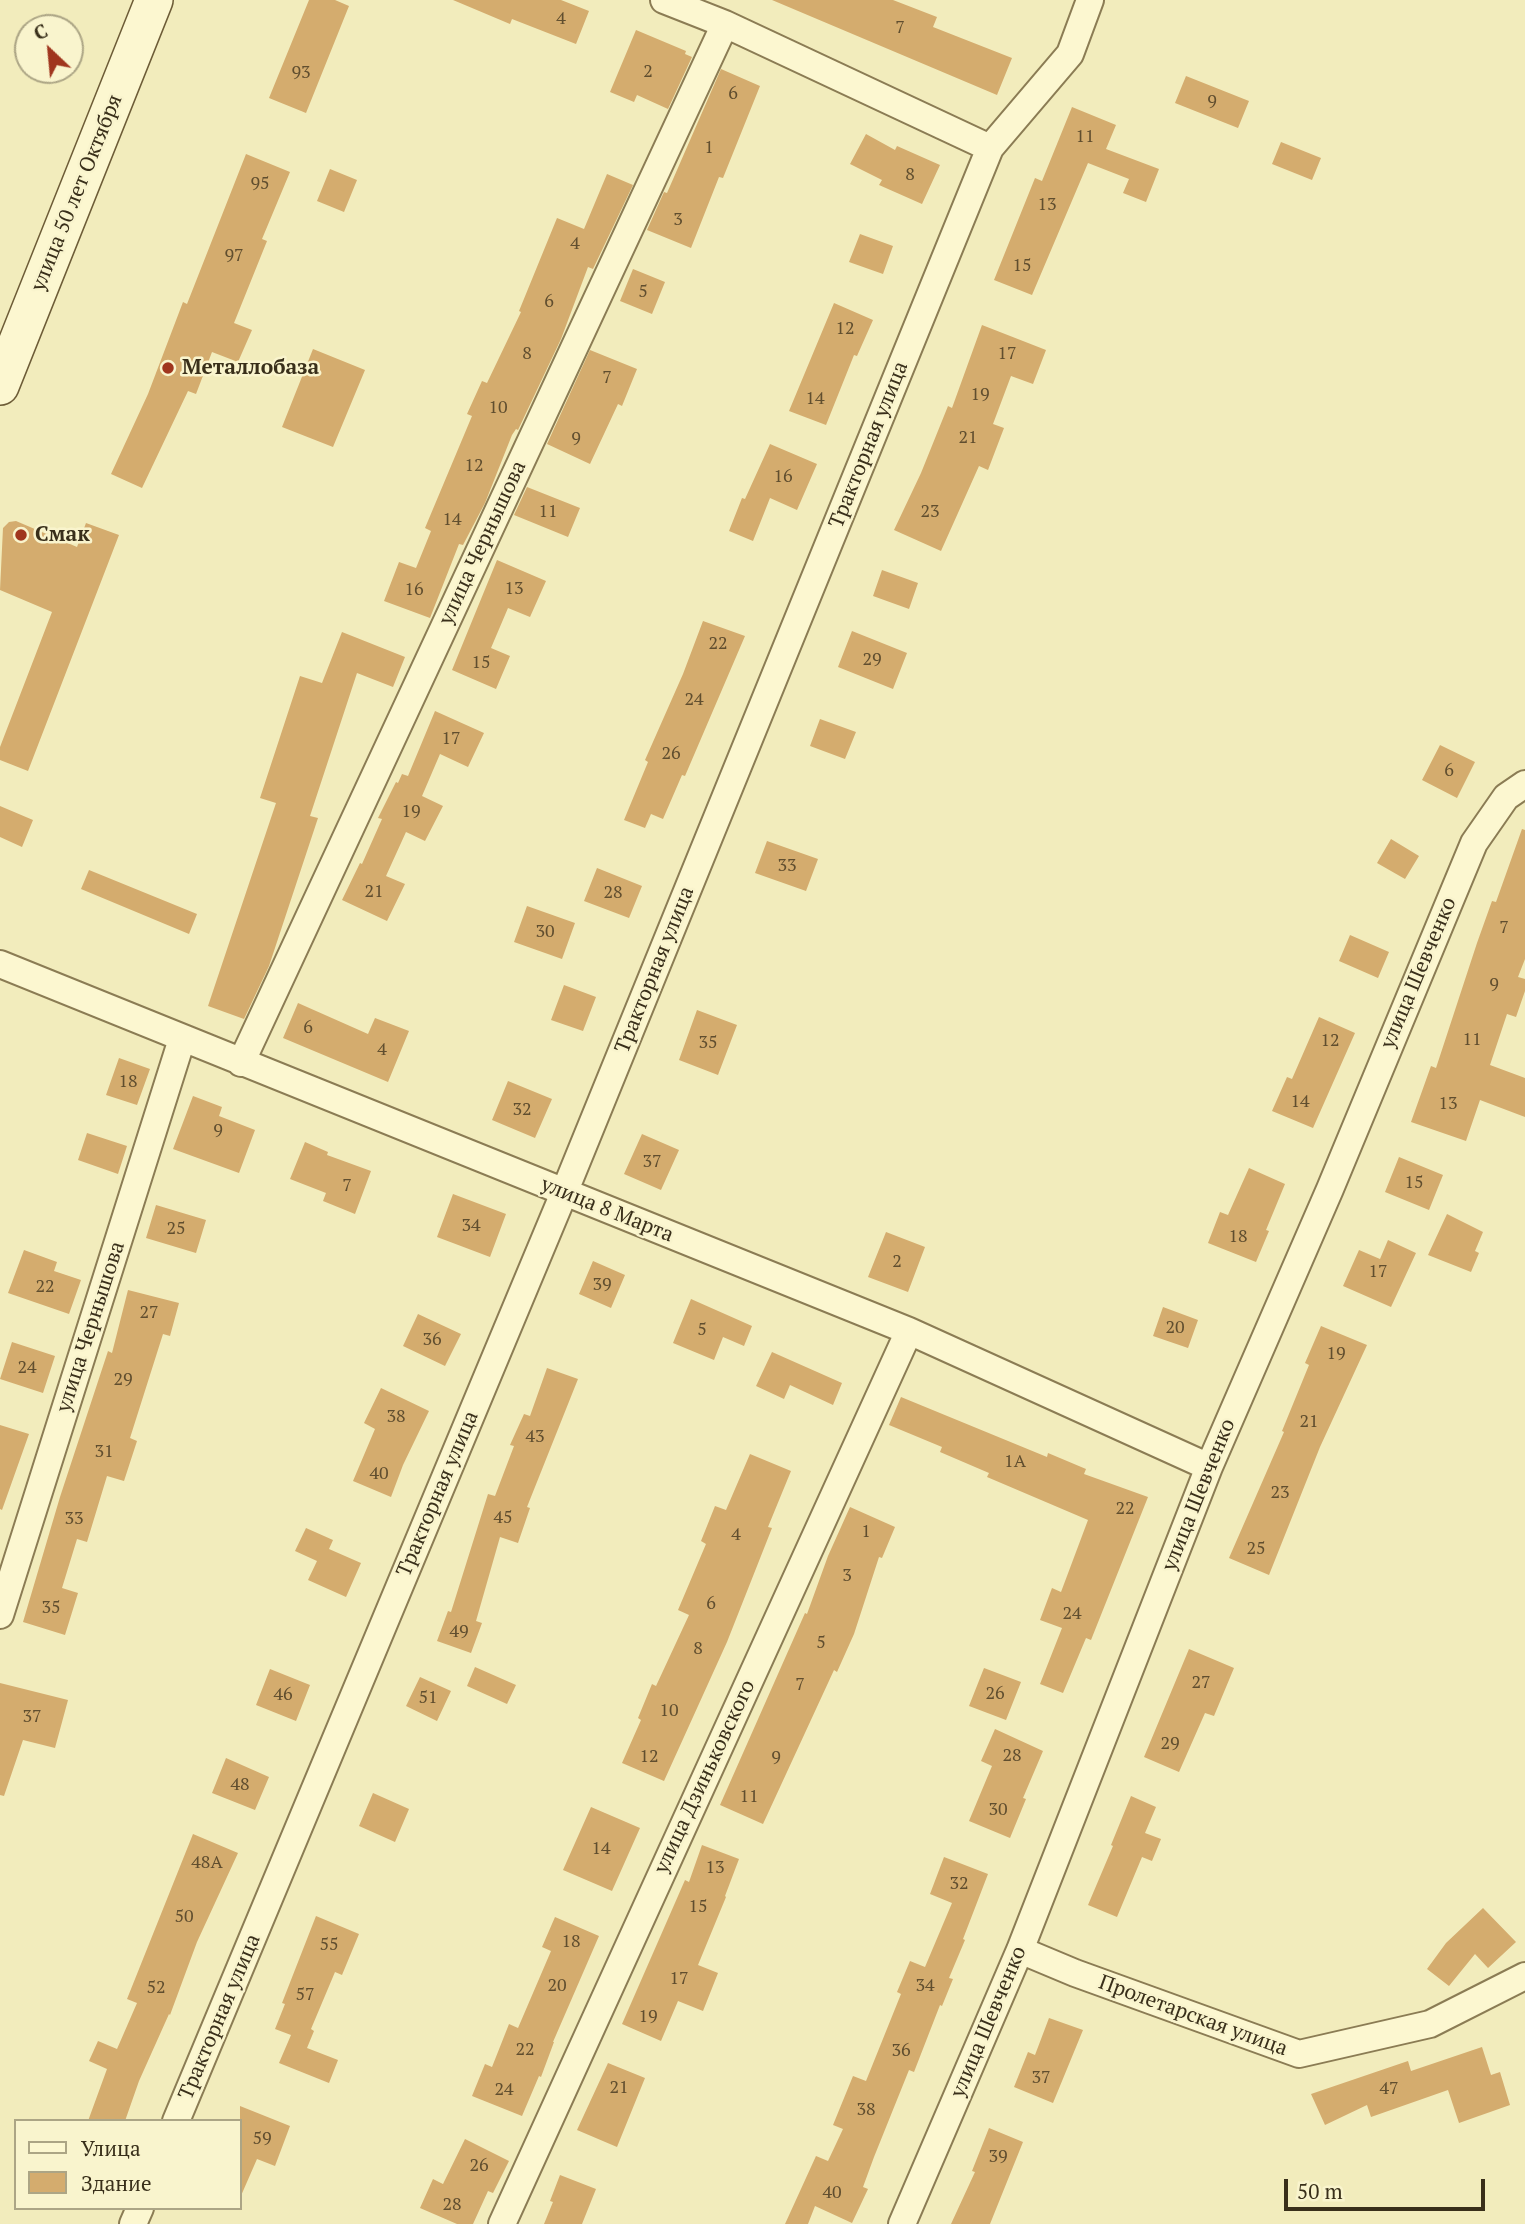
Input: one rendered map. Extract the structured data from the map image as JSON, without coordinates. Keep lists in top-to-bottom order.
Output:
{
  "streets": {
    "main road": ["улица 50 лет Октября"],
    "street": [
      "Тракторная улица",
      "улица Чернышова",
      "улица Шевченко",
      "улица 8 Марта",
      "улица Дзиньковского",
      "Пролетарская улица"
    ]
  },
  "crossings": [
    ["Тракторная улица", "улица 8 Марта"],
    ["улица Чернышова", "улица 8 Марта"],
    ["улица Шевченко", "улица 8 Марта"],
    ["улица Шевченко", "Пролетарская улица"],
    ["улица 8 Марта", "улица Дзиньковского"]
  ],
  "places": ["Металлобаза", "Смак"],
  "house_numbers": [
    "4",
    "7",
    "2",
    "93",
    "6",
    "9",
    "11",
    "1",
    "8",
    "95",
    "13",
    "3",
    "4",
    "97",
    "15",
    "5",
    "6",
    "12",
    "8",
    "17",
    "7",
    "19",
    "14",
    "10",
    "21",
    "9",
    "12",
    "16",
    "11",
    "23",
    "14",
    "13",
    "16",
    "22",
    "29",
    "15",
    "24",
    "17",
    "26",
    "6",
    "19",
    "33",
    "21",
    "28",
    "7",
    "30",
    "9",
    "6",
    "11",
    "12",
    "35",
    "4",
    "18",
    "14",
    "13",
    "32",
    "9",
    "37",
    "15",
    "7",
    "34",
    "25",
    "18",
    "2",
    "17",
    "39",
    "22",
    "27",
    "20",
    "5",
    "36",
    "19",
    "24",
    "29",
    "38",
    "21",
    "43",
    "31",
    "1А",
    "40",
    "23",
    "22",
    "45",
    "33",
    "1",
    "4",
    "25",
    "3",
    "6",
    "35",
    "24",
    "49",
    "5",
    "8",
    "27",
    "7",
    "26",
    "46",
    "51",
    "10",
    "37",
    "29",
    "28",
    "12",
    "9",
    "48",
    "11",
    "30",
    "14",
    "48А",
    "13",
    "32",
    "15",
    "50",
    "18",
    "55",
    "17",
    "20",
    "34",
    "52",
    "57",
    "19",
    "22",
    "36",
    "37",
    "21",
    "47",
    "24",
    "38",
    "59",
    "39",
    "26",
    "40",
    "28"
  ],
  "legend": ["Улица", "Здание"],
  "scale_bar": "50 m",
  "north": "top left"
}
